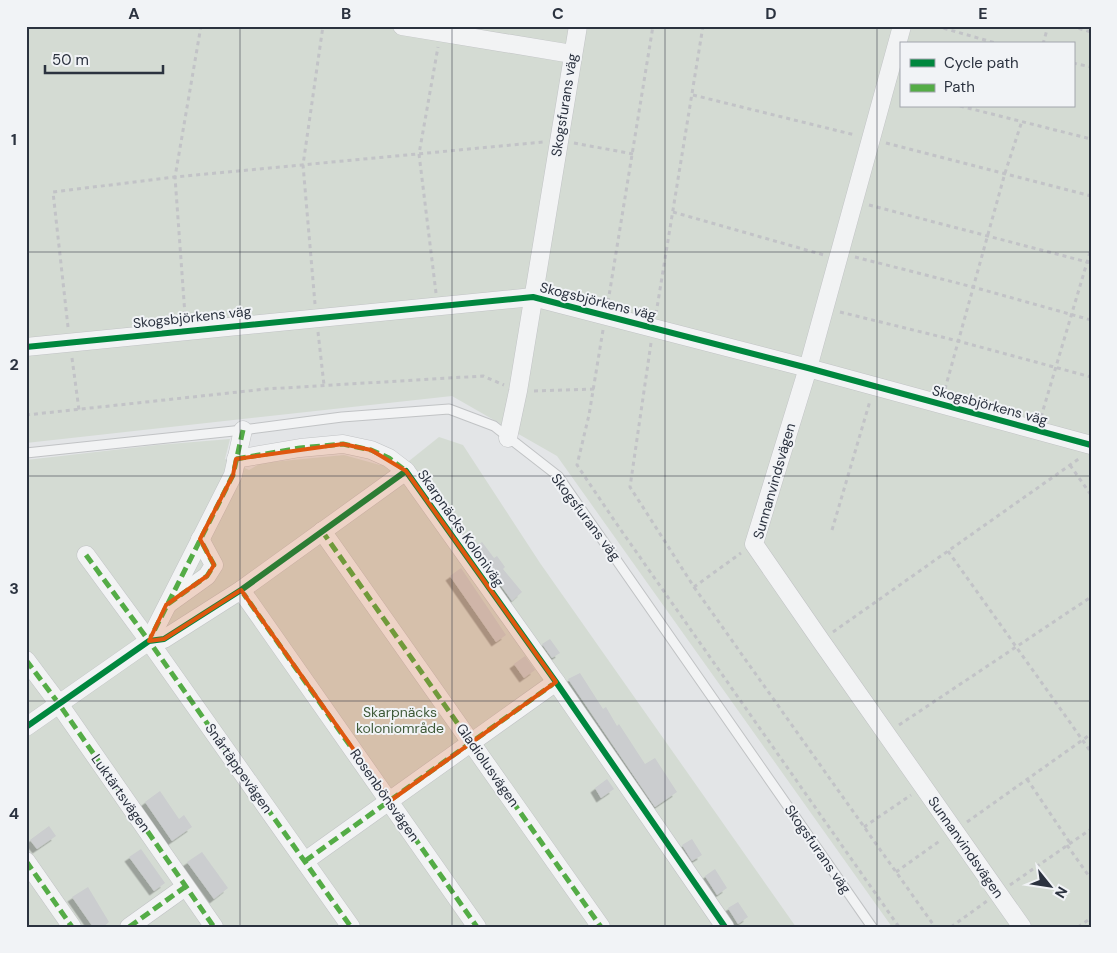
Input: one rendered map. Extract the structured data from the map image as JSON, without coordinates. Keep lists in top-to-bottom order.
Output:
{
  "streets": {
    "street": [
      "Skogsfurans väg",
      "Skogsbjörkens väg",
      "Sunnanvindsvägen",
      "Skarpnäcks Koloniväg",
      "Gladiolusvägen",
      "Snårtäppevägen",
      "Luktärtsvägen",
      "Rosenbönsvägen"
    ]
  },
  "crossings": [
    ["Skogsfurans väg", "Skogsbjörkens väg"],
    ["Skogsbjörkens väg", "Sunnanvindsvägen"],
    ["Skarpnäcks Koloniväg", "Gladiolusvägen"],
    ["Skarpnäcks Koloniväg", "Snårtäppevägen"],
    ["Skarpnäcks Koloniväg", "Luktärtsvägen"],
    ["Skarpnäcks Koloniväg", "Rosenbönsvägen"]
  ],
  "parks": ["Skarpnäcks koloniområde"],
  "legend": ["Cycle path", "Path"],
  "scale_bar": "50 m",
  "north": "bottom right",
  "grid": {
    "columns": [
      "A",
      "B",
      "C",
      "D",
      "E"
    ],
    "rows": [
      "1",
      "2",
      "3",
      "4"
    ]
  }
}
